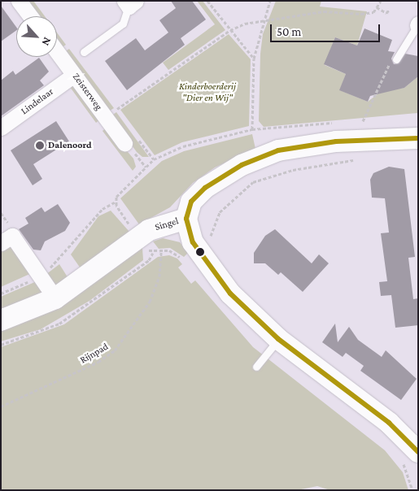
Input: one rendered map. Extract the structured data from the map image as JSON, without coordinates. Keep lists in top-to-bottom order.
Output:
{
  "streets": {
    "street": ["Zeisterweg", "Lindelaar", "Singel"],
    "path": ["Rijnpad"]
  },
  "crossings": [
    ["Zeisterweg", "Lindelaar"]
  ],
  "parks": ["Kinderboerderij \"Dier en Wij\""],
  "places": ["Dalenoord"],
  "scale_bar": "50 m",
  "north": "bottom right"
}
